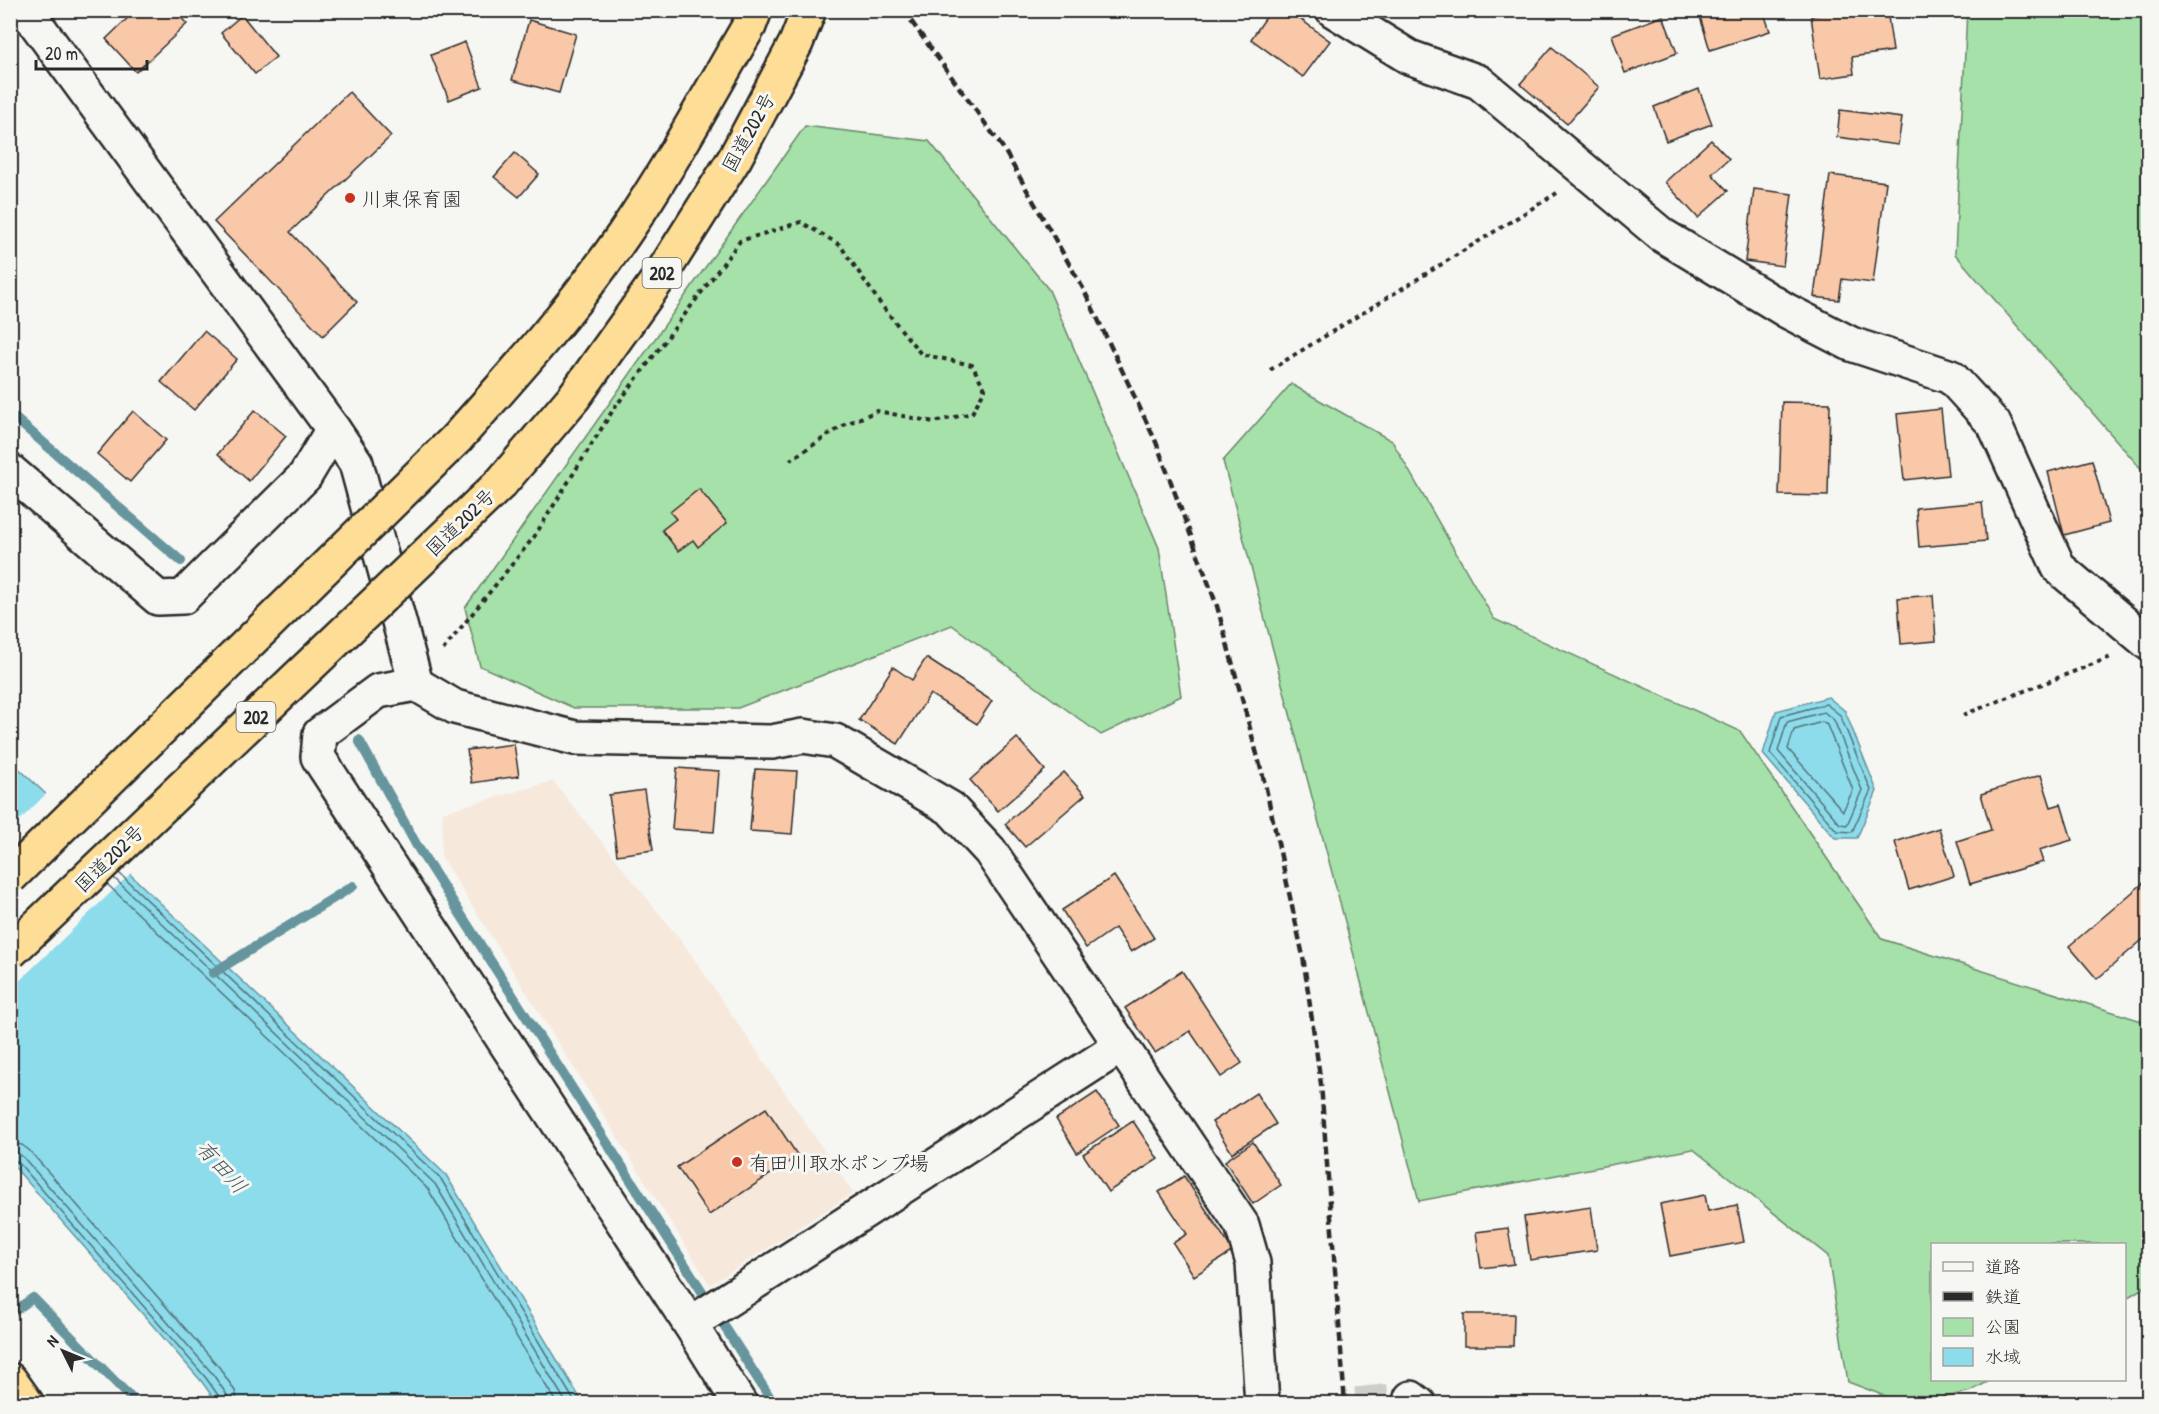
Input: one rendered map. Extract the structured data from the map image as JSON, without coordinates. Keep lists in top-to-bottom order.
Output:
{
  "streets": {
    "highway": ["国道202号", "202"]
  },
  "water": ["有田川"],
  "places": ["川東保育園", "有田川取水ポンプ場"],
  "legend": [
    "道路",
    "鉄道",
    "公園",
    "水域"
  ],
  "scale_bar": "20 m",
  "north": "top left"
}
